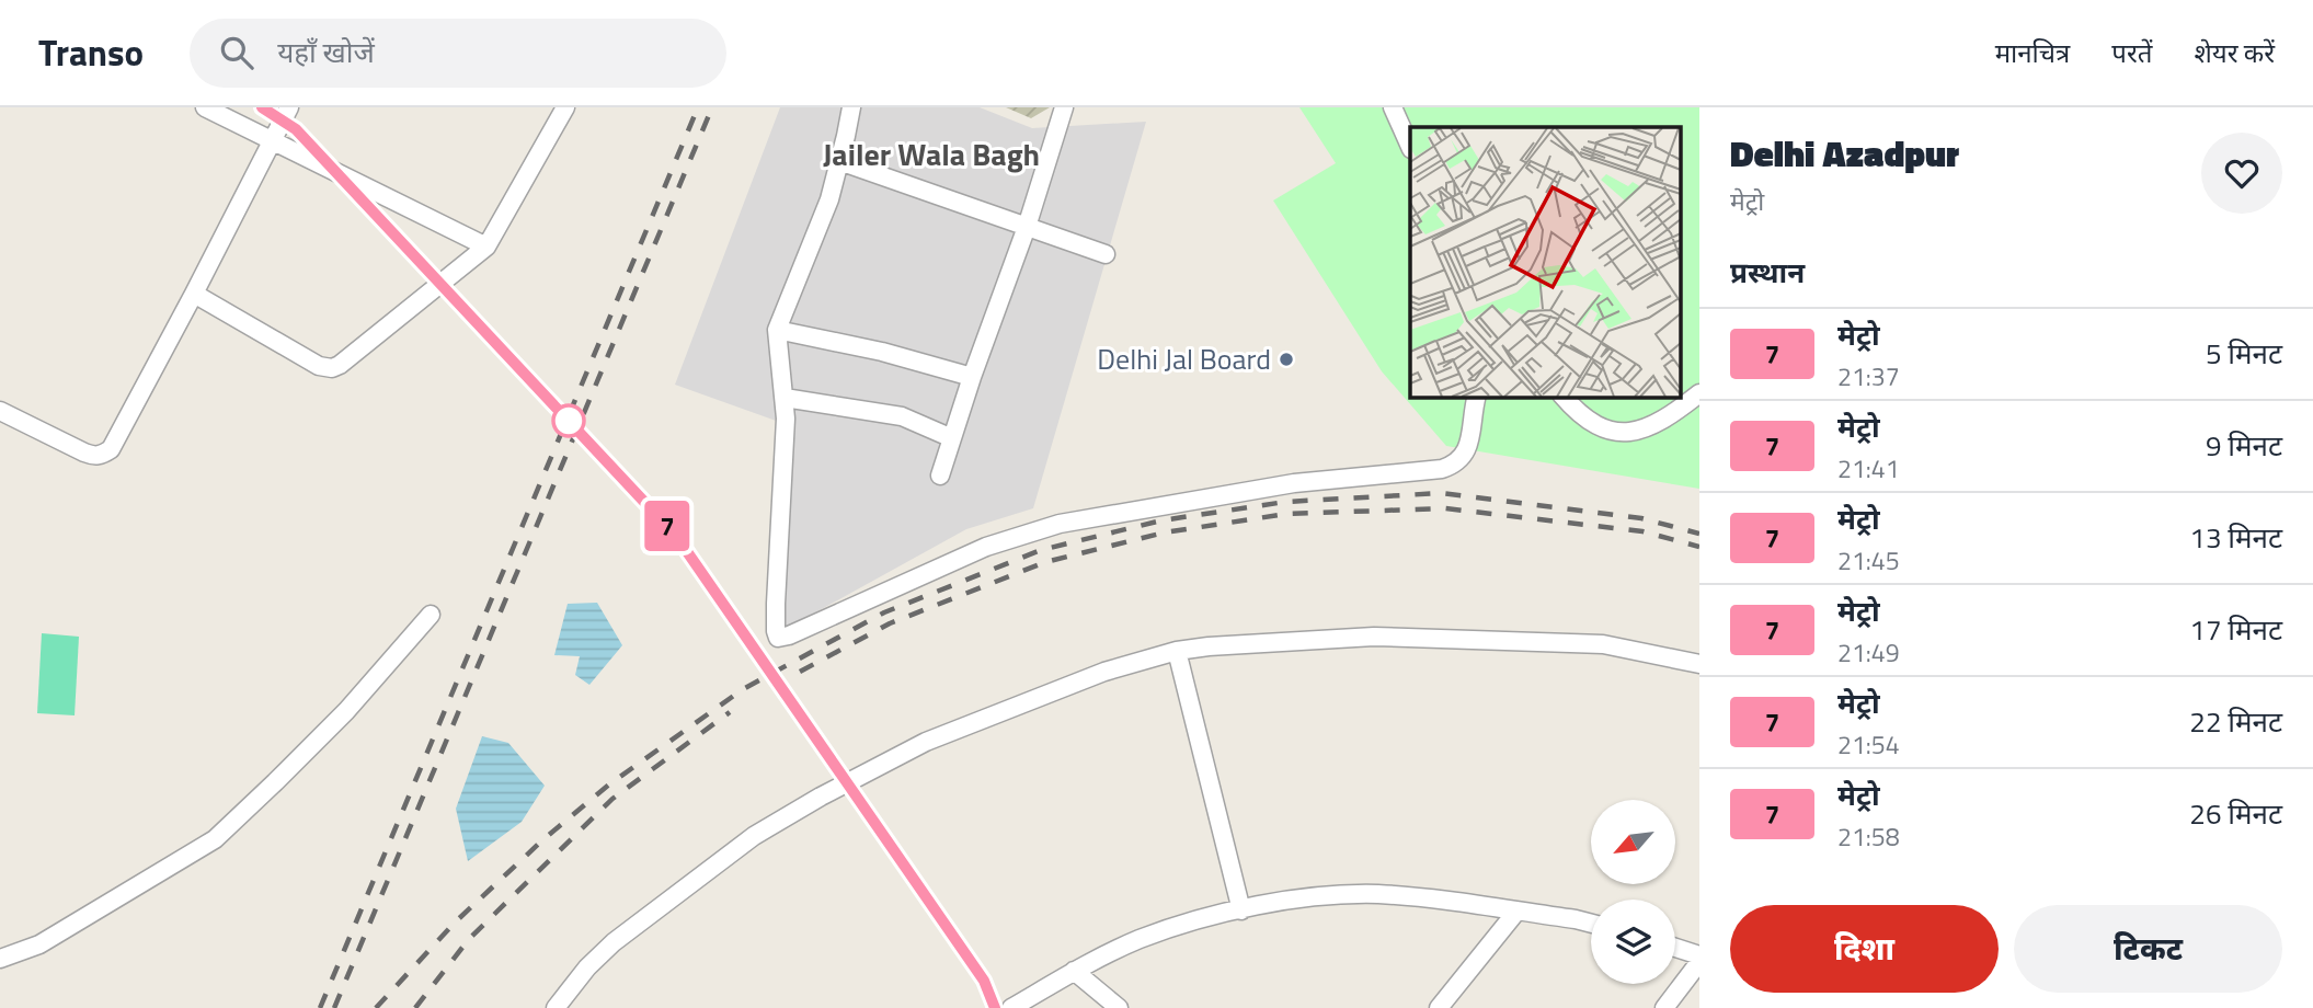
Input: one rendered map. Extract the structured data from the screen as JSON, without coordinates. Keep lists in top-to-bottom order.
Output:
{
  "districts": ["Jailer Wala Bagh"],
  "places": ["Delhi Jal Board"],
  "lines": ["metro line 7"],
  "north": "bottom left",
  "page": {
    "header": "Transo",
    "search": "यहाँ खोजें",
    "nav": ["मानचित्र", "परतें", "शेयर करें"],
    "on_map": "7",
    "heading": [
      ["Delhi Azadpur", "मेट्रो"],
      "प्रस्थान"
    ],
    "list": [
      {
        "mark": "7",
        "name": "मेट्रो",
        "note": "21:37",
        "value": "5 मिनट"
      },
      {
        "mark": "7",
        "name": "मेट्रो",
        "note": "21:41",
        "value": "9 मिनट"
      },
      {
        "mark": "7",
        "name": "मेट्रो",
        "note": "21:45",
        "value": "13 मिनट"
      },
      {
        "mark": "7",
        "name": "मेट्रो",
        "note": "21:49",
        "value": "17 मिनट"
      },
      {
        "mark": "7",
        "name": "मेट्रो",
        "note": "21:54",
        "value": "22 मिनट"
      },
      {
        "mark": "7",
        "name": "मेट्रो",
        "note": "21:58",
        "value": "26 मिनट"
      }
    ],
    "buttons": ["दिशा", "टिकट"]
  }
}
